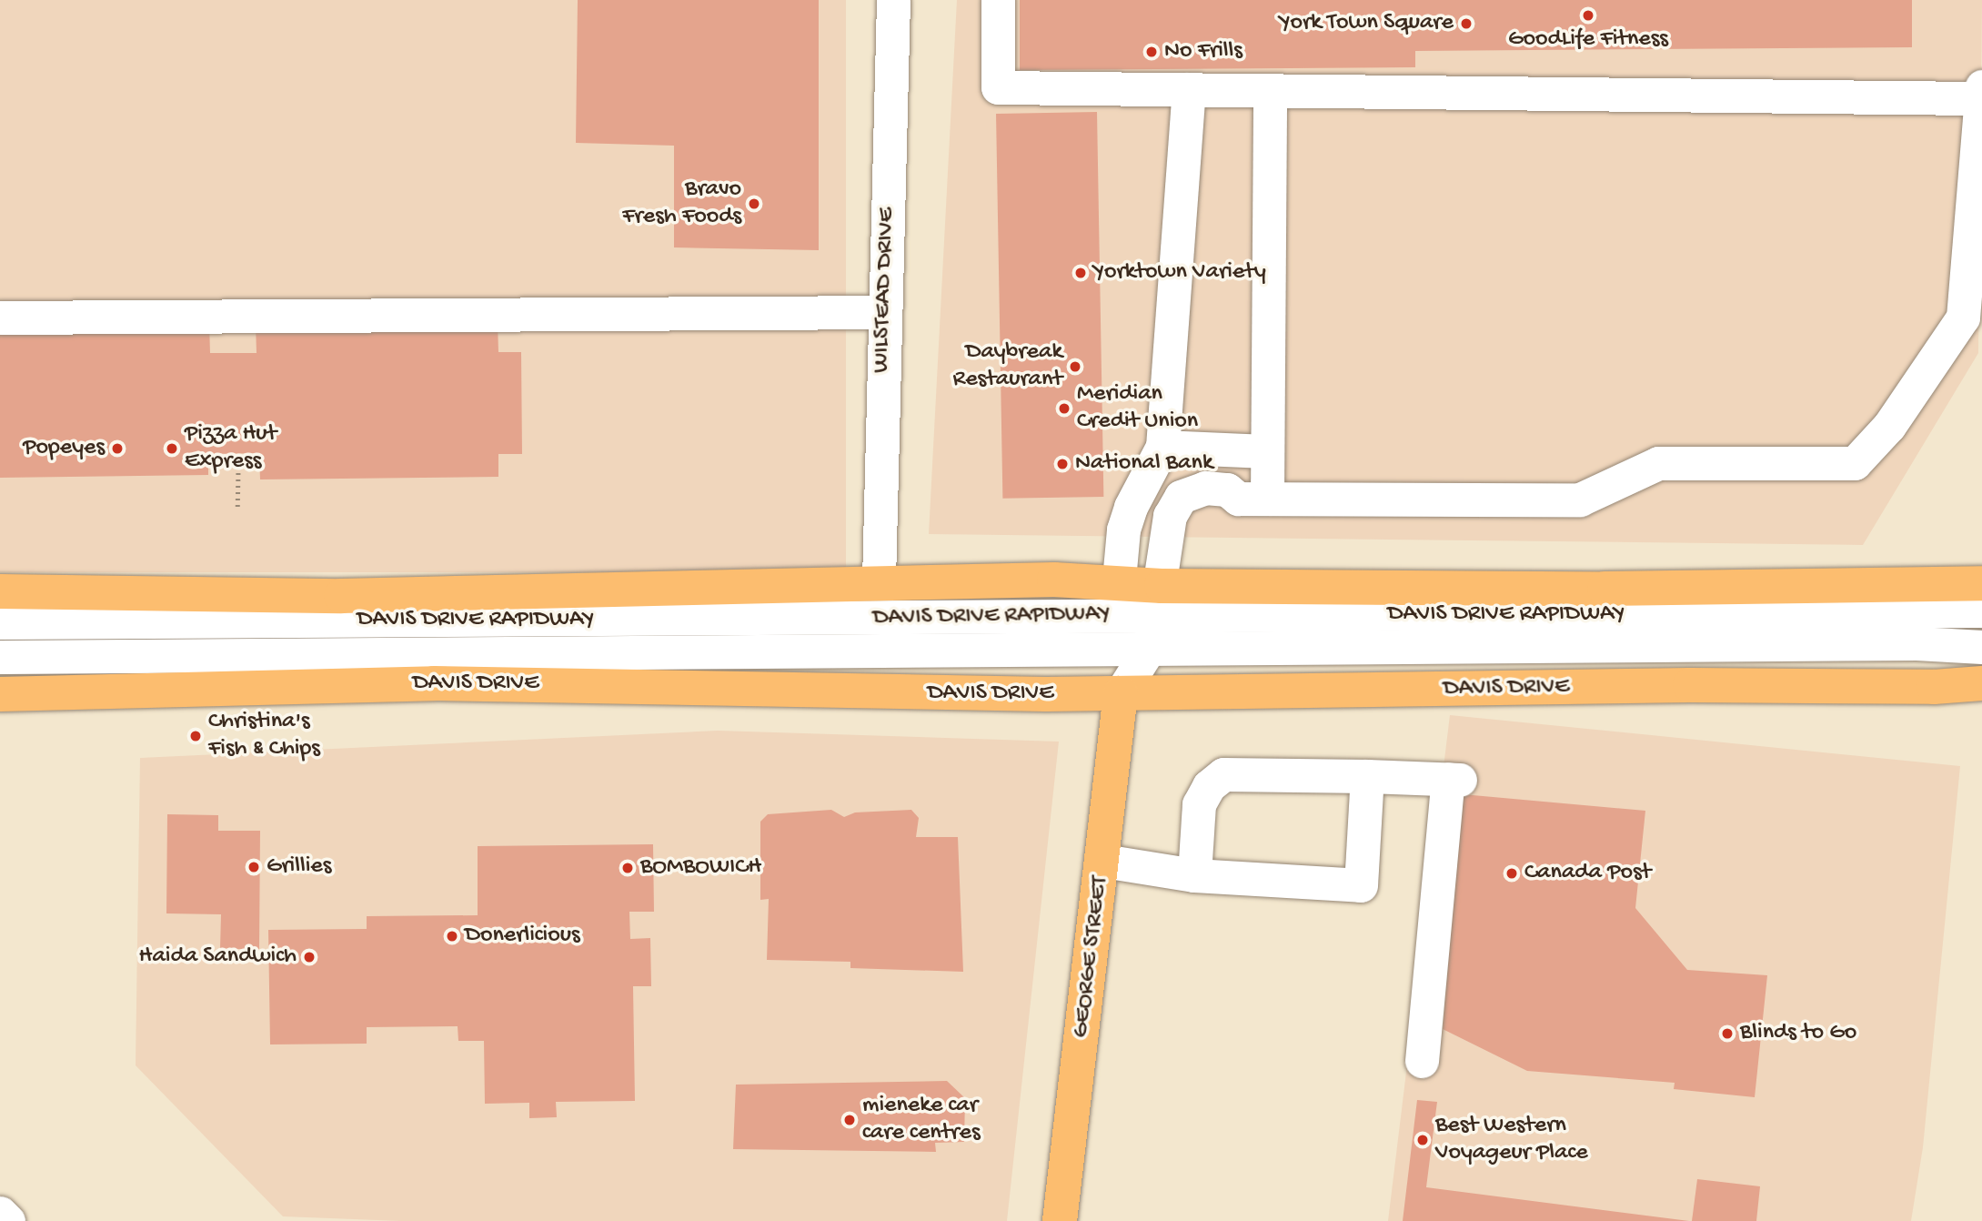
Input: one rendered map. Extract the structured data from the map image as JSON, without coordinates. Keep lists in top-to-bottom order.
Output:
{
  "streets": {
    "main road": ["DAVIS DRIVE", "GEORGE STREET"],
    "street": ["WILSTEAD DRIVE", "DAVIS DRIVE RAPIDWAY"]
  },
  "crossings": [
    ["DAVIS DRIVE", "GEORGE STREET"]
  ],
  "places": [
    "GoodLife Fitness",
    "York Town Square",
    "No Frills",
    "Bravo Fresh Foods",
    "Yorktown Variety",
    "Daybreak Restaurant",
    "Meridian Credit Union",
    "Popeyes",
    "Pizza Hut Express",
    "National Bank",
    "Christina's Fish & Chips",
    "Grillies",
    "BOMBOWICH",
    "Canada Post",
    "Donerlicious",
    "Haida Sandwich",
    "Blinds to Go",
    "mieneke car care centres",
    "Best Western Voyageur Place"
  ]
}
